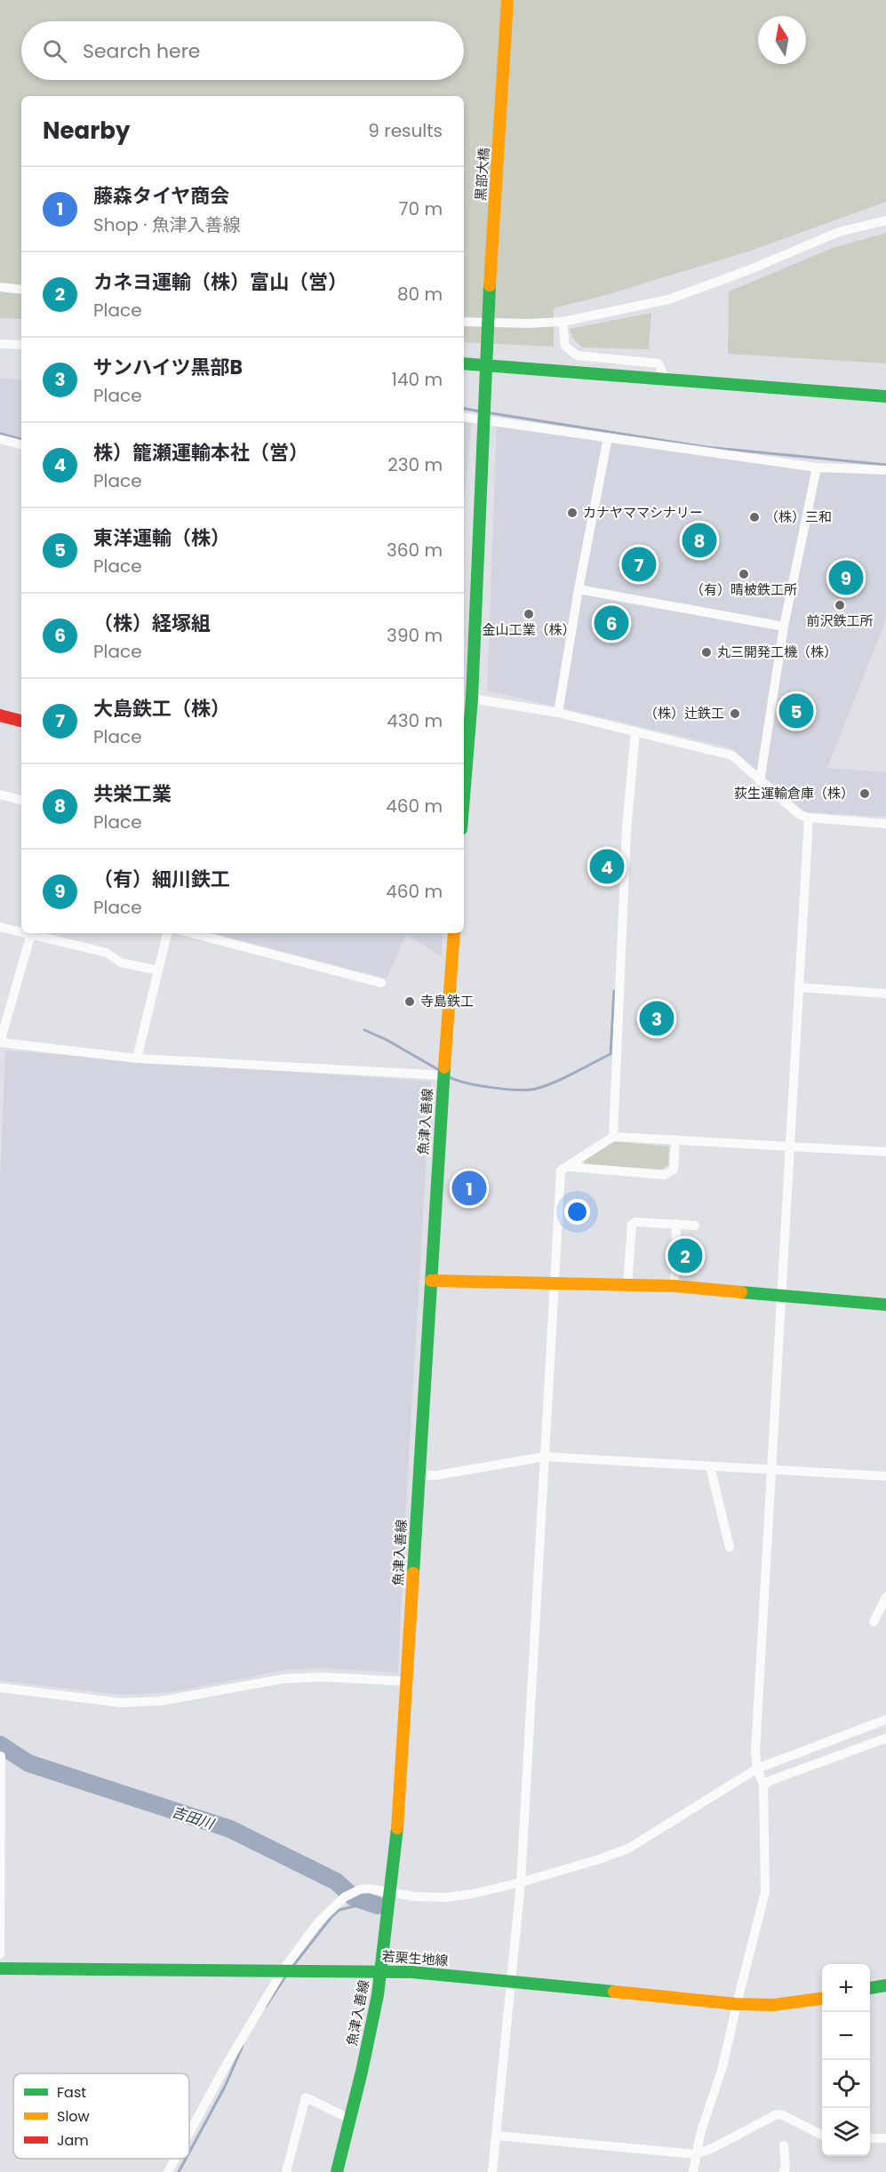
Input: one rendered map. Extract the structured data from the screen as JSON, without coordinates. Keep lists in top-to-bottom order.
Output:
{
  "streets": {
    "main road": ["黒部大橋", "魚津入善線", "若栗生地線"]
  },
  "crossings": [
    ["魚津入善線", "若栗生地線"]
  ],
  "water": ["吉田川"],
  "places": [
    "カナヤママシナリー",
    "（株）三和",
    "（有）晴柀鉄工所",
    "前沢鉄工所",
    "金山工業（株）",
    "丸三開発工機（株）",
    "（株）辻鉄工",
    "荻生運輸倉庫（株）",
    "寺島鉄工"
  ],
  "legend": ["Fast", "Slow", "Jam"],
  "north": "top",
  "page": {
    "search": "Search here",
    "heading": ["Nearby", "9 results"],
    "list": [
      {
        "mark": "1",
        "name": "藤森タイヤ商会",
        "note": "Shop · 魚津入善線",
        "value": "70 m"
      },
      {
        "mark": "2",
        "name": "カネヨ運輸（株）富山（営）",
        "note": "Place",
        "value": "80 m"
      },
      {
        "mark": "3",
        "name": "サンハイツ黒部B",
        "note": "Place",
        "value": "140 m"
      },
      {
        "mark": "4",
        "name": "株）籠瀬運輸本社（営）",
        "note": "Place",
        "value": "230 m"
      },
      {
        "mark": "5",
        "name": "東洋運輸（株）",
        "note": "Place",
        "value": "360 m"
      },
      {
        "mark": "6",
        "name": "（株）経塚組",
        "note": "Place",
        "value": "390 m"
      },
      {
        "mark": "7",
        "name": "大島鉄工（株）",
        "note": "Place",
        "value": "430 m"
      },
      {
        "mark": "8",
        "name": "共栄工業",
        "note": "Place",
        "value": "460 m"
      },
      {
        "mark": "9",
        "name": "（有）細川鉄工",
        "note": "Place",
        "value": "460 m"
      }
    ],
    "pins": [
      "8",
      "7",
      "9",
      "6",
      "5",
      "4",
      "3",
      "1",
      "2"
    ],
    "map_buttons": ["+", "−"]
  }
}
